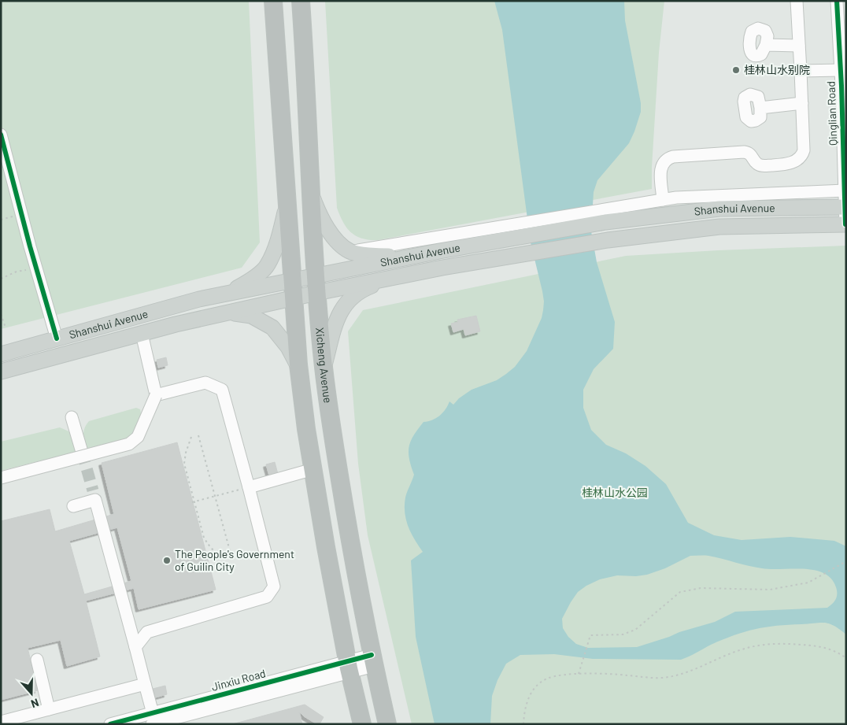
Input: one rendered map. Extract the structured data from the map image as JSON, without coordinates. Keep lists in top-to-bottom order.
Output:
{
  "streets": {
    "highway": ["Xicheng Avenue"],
    "main road": ["Shanshui Avenue"],
    "street": ["Qinglian Road", "Jinxiu Road"]
  },
  "crossings": [
    ["Qinglian Road", "Shanshui Avenue"],
    ["Shanshui Avenue", "Xicheng Avenue"],
    ["Xicheng Avenue", "Jinxiu Road"]
  ],
  "parks": ["桂林山水公园"],
  "places": ["桂林山水别院", "The People's Government of Guilin City"],
  "north": "bottom"
}
